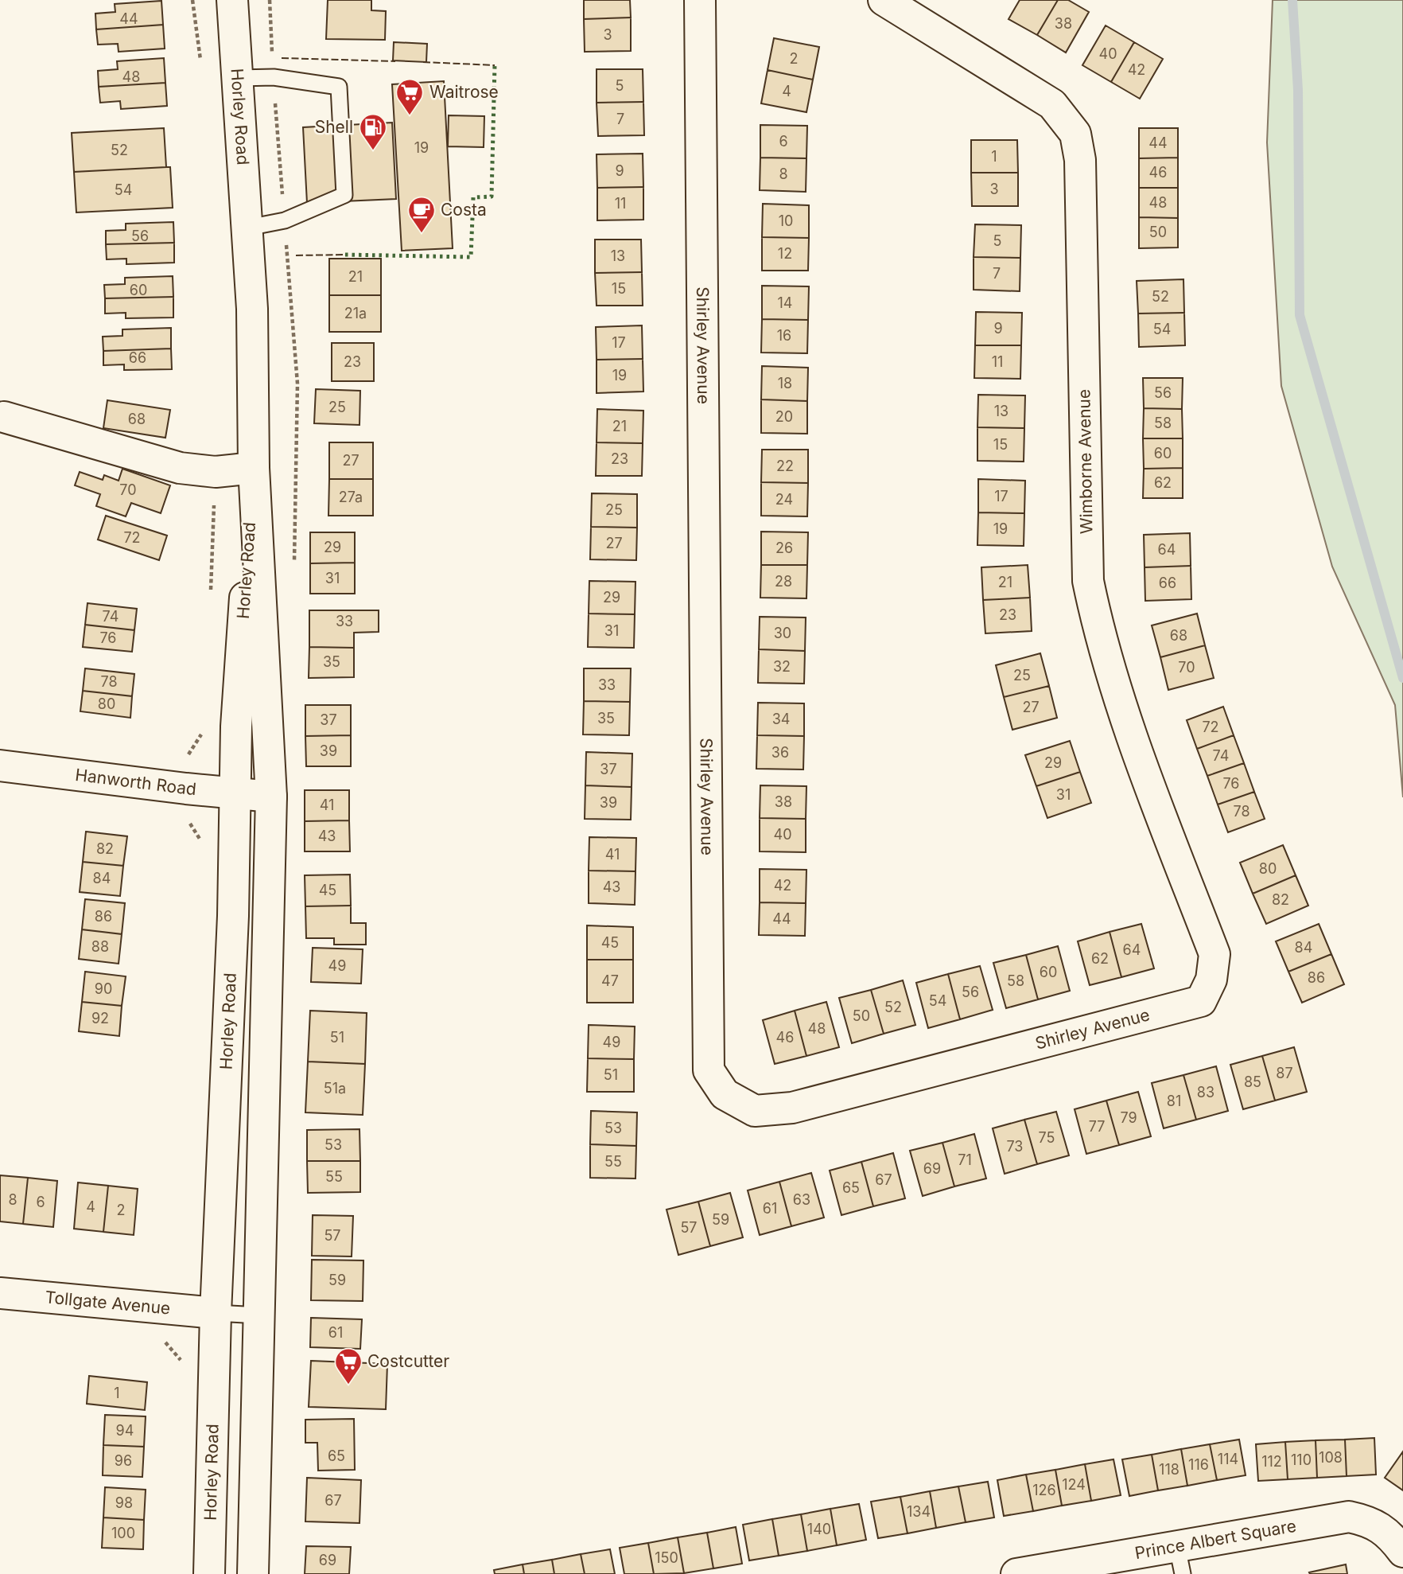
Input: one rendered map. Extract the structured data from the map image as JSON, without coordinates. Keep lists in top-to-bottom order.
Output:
{
  "streets": {
    "street": [
      "Horley Road",
      "Shirley Avenue",
      "Wimborne Avenue",
      "Hanworth Road",
      "Tollgate Avenue",
      "Prince Albert Square"
    ]
  },
  "crossings": [
    ["Horley Road", "Hanworth Road"],
    ["Horley Road", "Tollgate Avenue"],
    ["Shirley Avenue", "Wimborne Avenue"]
  ],
  "places": {
    "supermarket": ["Waitrose", "Costcutter"],
    "fuel station": ["Shell"],
    "cafe": ["Costa"]
  },
  "house_numbers": [
    "44",
    "38",
    "3",
    "40",
    "2",
    "42",
    "48",
    "5",
    "4",
    "7",
    "6",
    "44",
    "19",
    "52",
    "1",
    "9",
    "46",
    "8",
    "3",
    "54",
    "48",
    "11",
    "10",
    "50",
    "56",
    "5",
    "12",
    "13",
    "7",
    "21",
    "15",
    "60",
    "52",
    "14",
    "21a",
    "9",
    "54",
    "16",
    "17",
    "66",
    "23",
    "11",
    "19",
    "18",
    "56",
    "25",
    "13",
    "20",
    "68",
    "58",
    "21",
    "15",
    "60",
    "23",
    "27",
    "22",
    "62",
    "70",
    "17",
    "27a",
    "24",
    "25",
    "19",
    "72",
    "27",
    "29",
    "26",
    "64",
    "31",
    "28",
    "21",
    "66",
    "29",
    "23",
    "74",
    "33",
    "31",
    "30",
    "68",
    "76",
    "35",
    "32",
    "70",
    "25",
    "78",
    "33",
    "80",
    "27",
    "35",
    "34",
    "37",
    "72",
    "39",
    "36",
    "74",
    "29",
    "37",
    "76",
    "31",
    "38",
    "39",
    "41",
    "78",
    "40",
    "43",
    "82",
    "41",
    "80",
    "84",
    "42",
    "43",
    "45",
    "82",
    "86",
    "44",
    "45",
    "88",
    "84",
    "64",
    "62",
    "49",
    "60",
    "86",
    "47",
    "58",
    "90",
    "56",
    "54",
    "52",
    "50",
    "92",
    "48",
    "51",
    "46",
    "49",
    "87",
    "51",
    "85",
    "51a",
    "83",
    "81",
    "79",
    "77",
    "53",
    "75",
    "53",
    "73",
    "71",
    "55",
    "69",
    "55",
    "67",
    "65",
    "8",
    "63",
    "6",
    "4",
    "61",
    "2",
    "59",
    "57",
    "57",
    "59",
    "61",
    "1",
    "94",
    "65",
    "108",
    "114",
    "110",
    "96",
    "112",
    "116",
    "118",
    "124",
    "126",
    "67",
    "98",
    "134",
    "140",
    "100",
    "150",
    "69"
  ]
}
